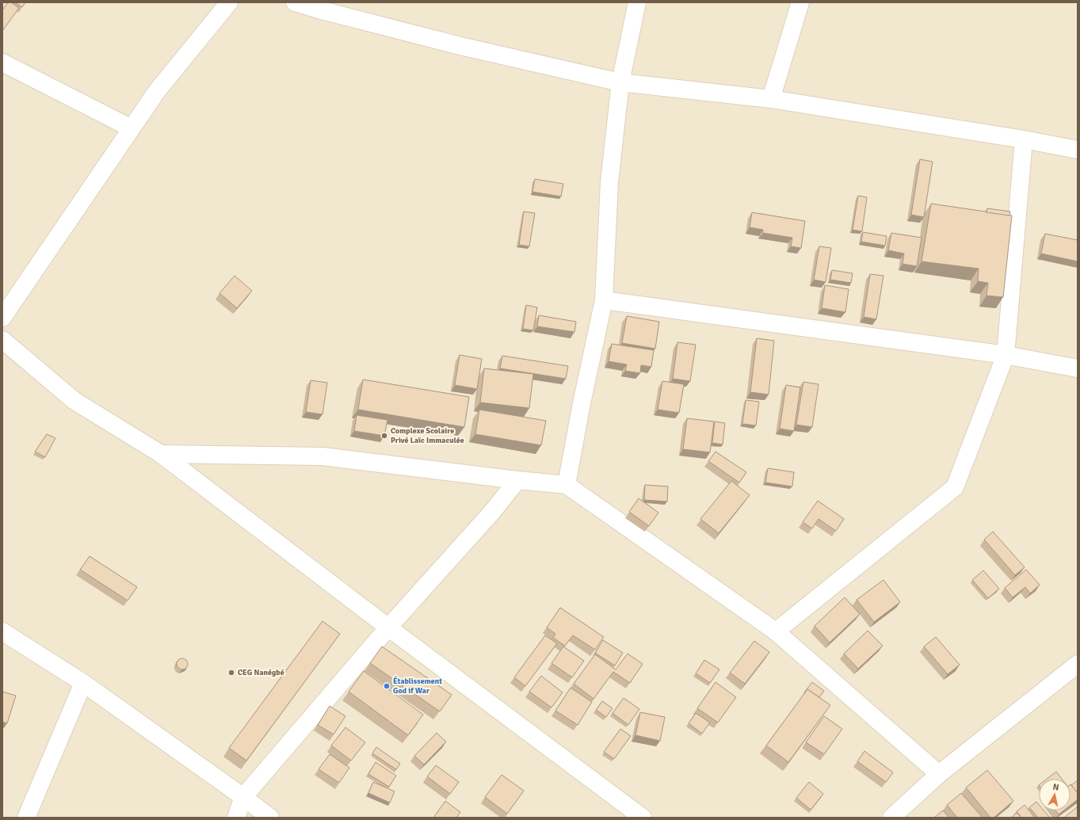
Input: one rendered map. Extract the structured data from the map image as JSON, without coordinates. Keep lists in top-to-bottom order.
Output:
{
  "places": ["Complexe Scolaire Privé Laïc Immaculée", "CEG Nanégbé", "Établissement God if War"],
  "north": "top"
}
